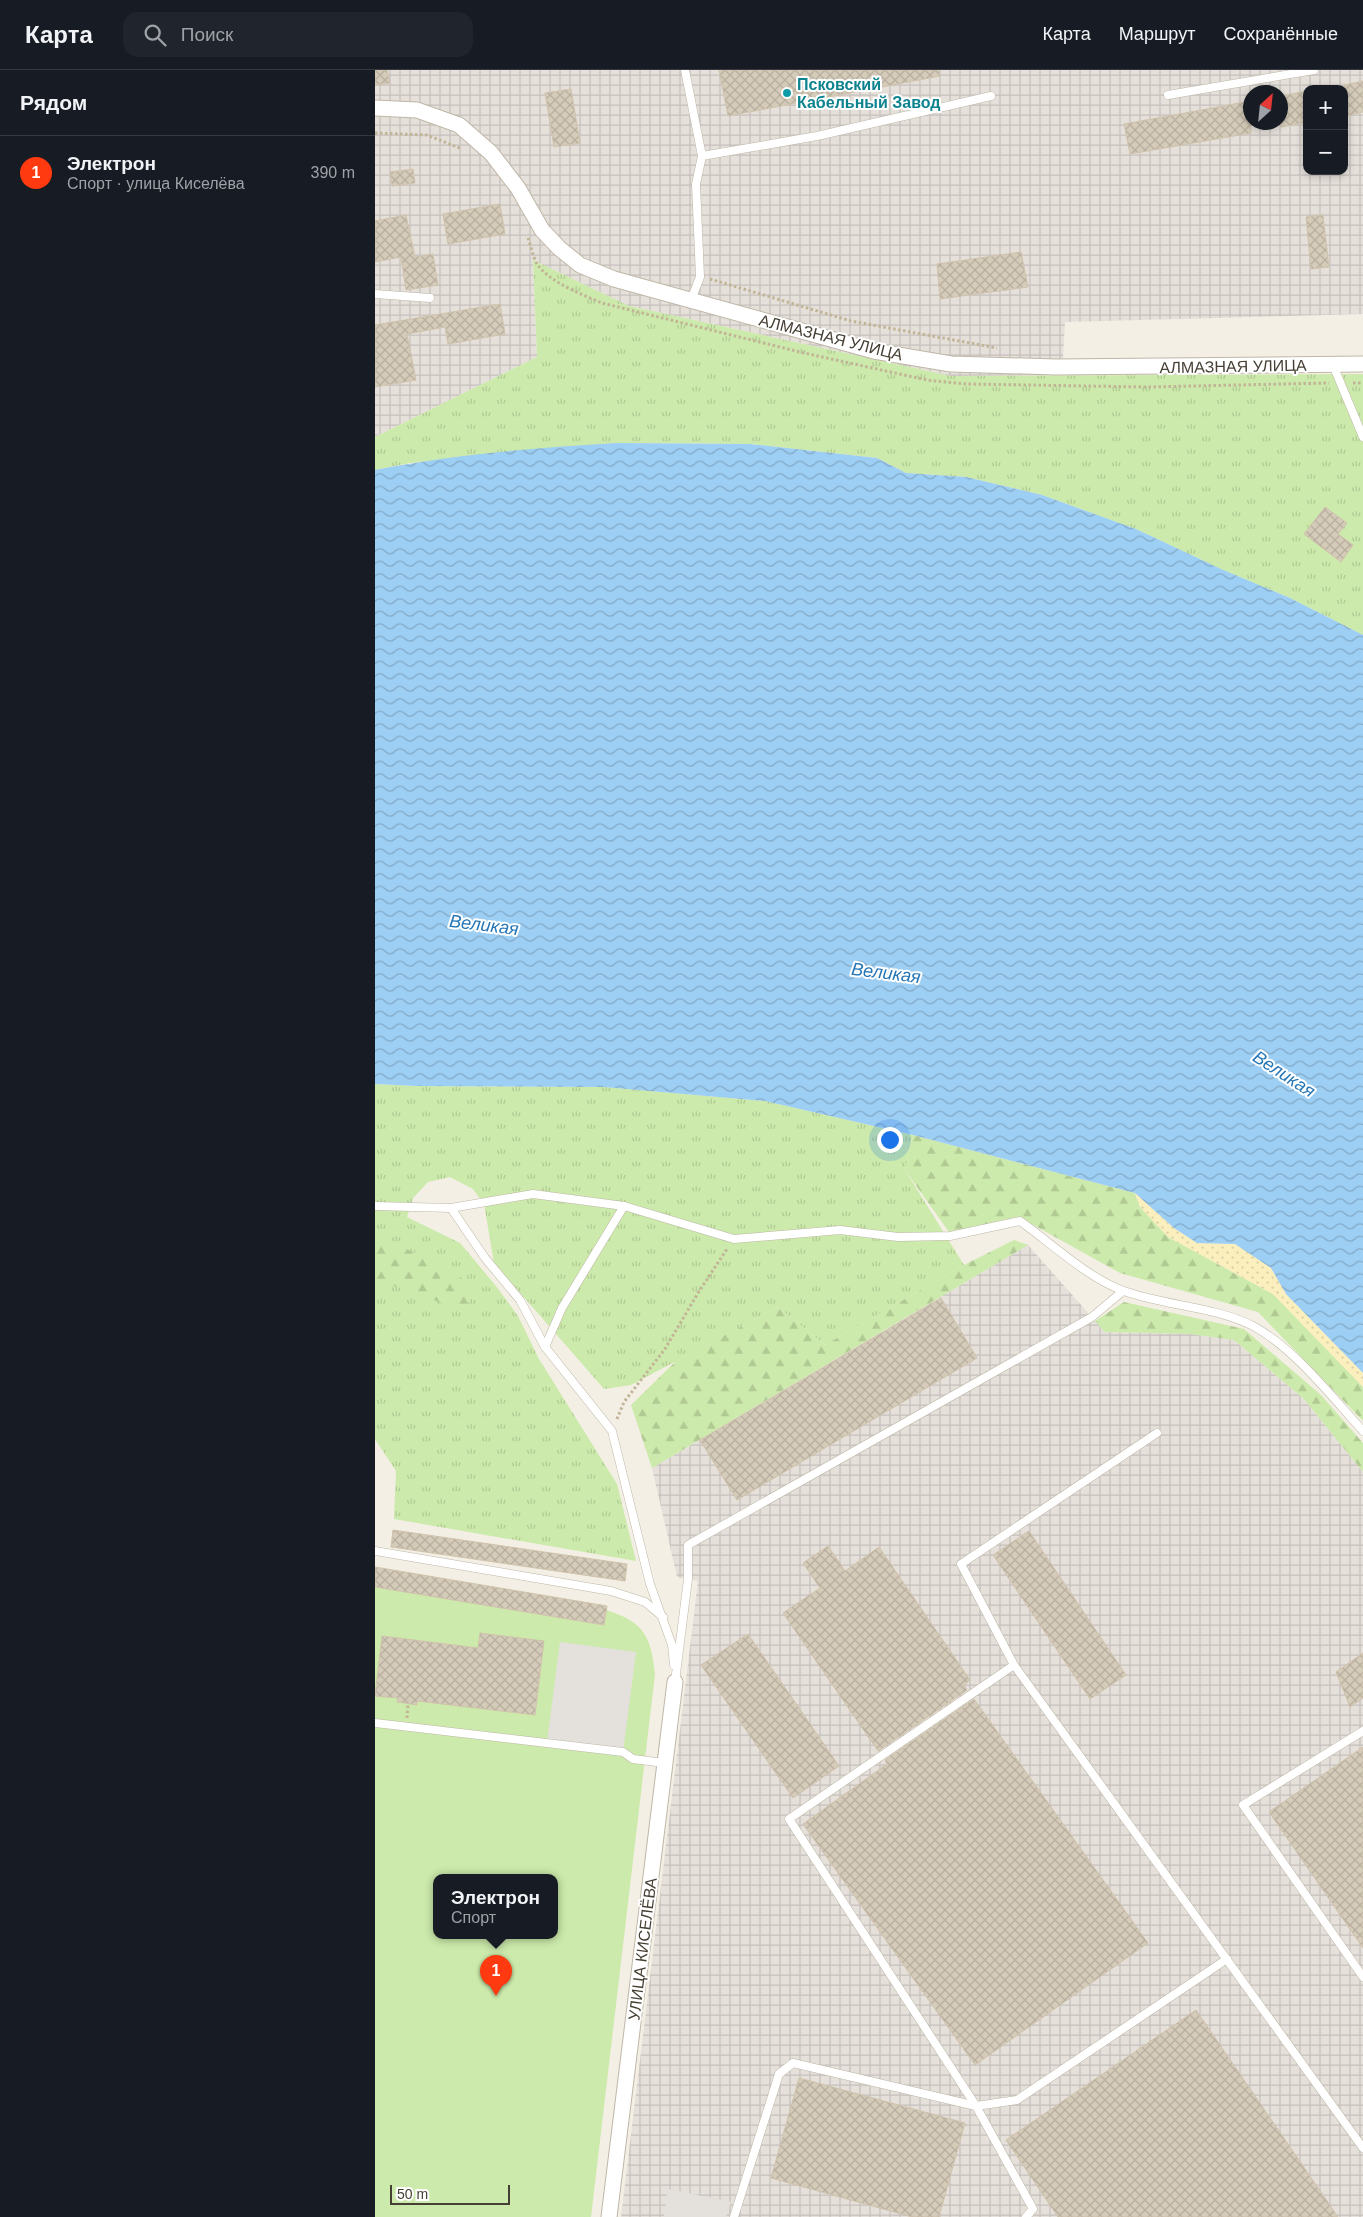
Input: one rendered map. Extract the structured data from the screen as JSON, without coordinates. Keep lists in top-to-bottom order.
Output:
{
  "streets": {
    "street": ["АЛМАЗНАЯ УЛИЦА", "УЛИЦА КИСЕЛЁВА"]
  },
  "water": ["Великая"],
  "places": ["Псковский Кабельный Завод"],
  "scale_bar": "50 m",
  "north": "top right",
  "page": {
    "header": "Карта",
    "search": "Поиск",
    "nav": ["Карта", "Маршрут", "Сохранённые"],
    "heading": "Рядом",
    "map_buttons": ["+", "−"],
    "list": [
      {
        "mark": "1",
        "name": "Электрон",
        "note": "Спорт · улица Киселёва",
        "value": "390 m"
      }
    ],
    "popup": ["Электрон", "Спорт"],
    "pins": "1",
    "scale": "50 m"
  }
}
